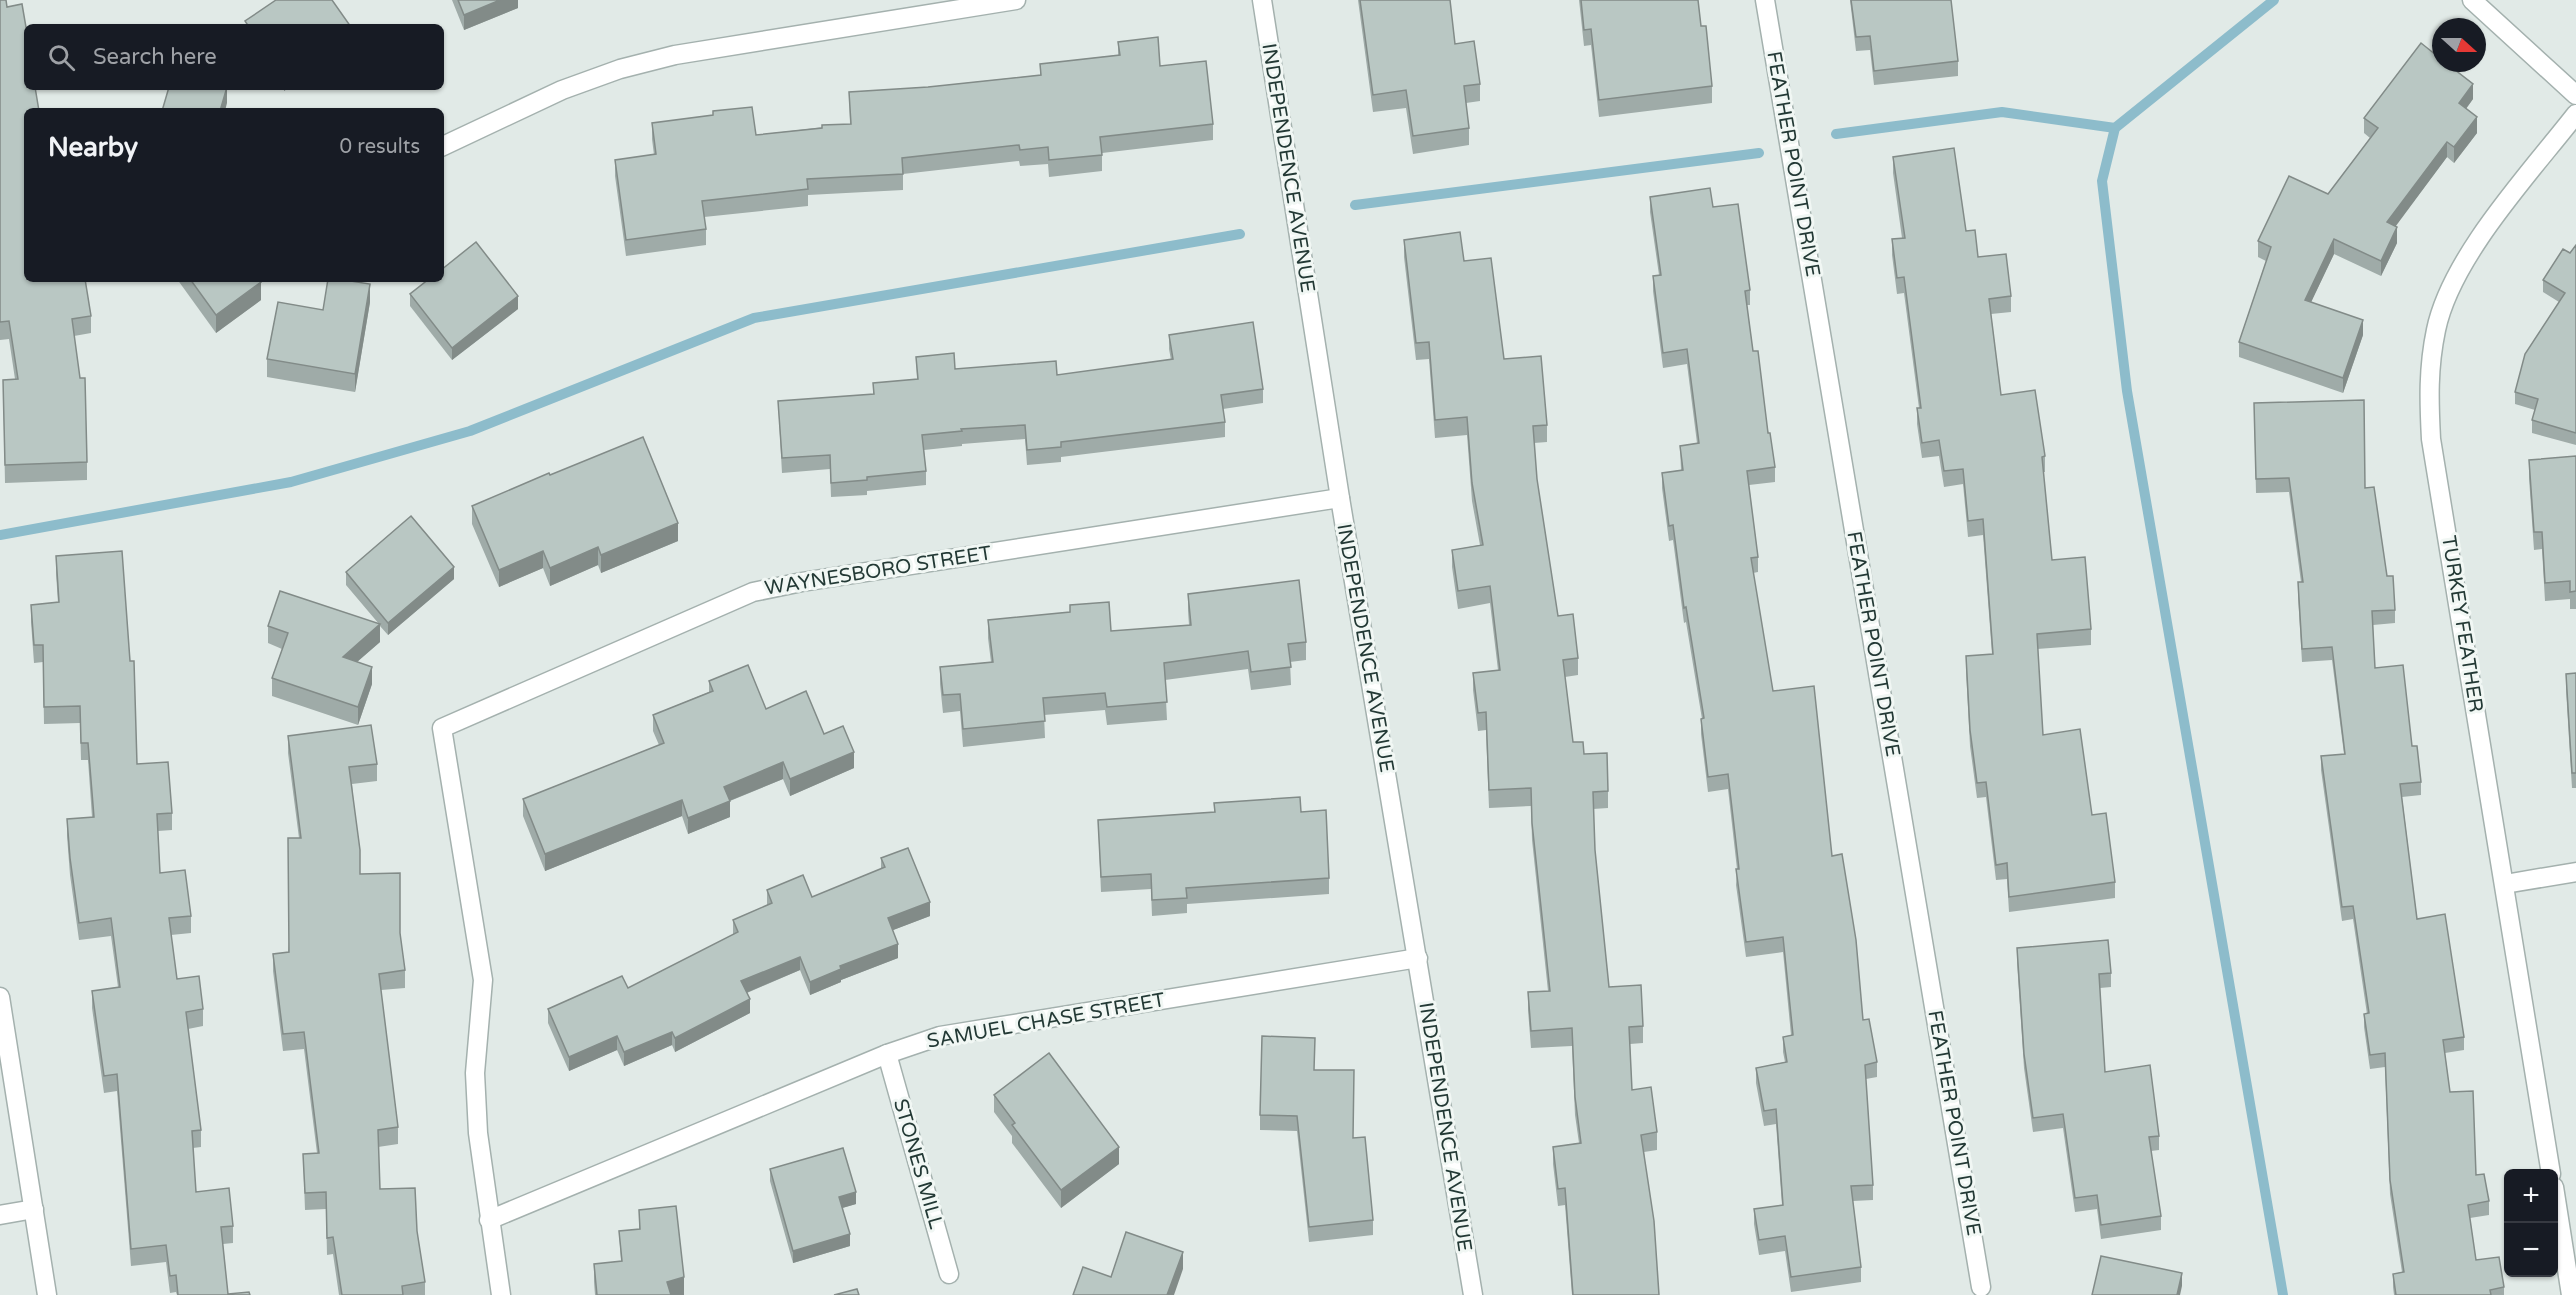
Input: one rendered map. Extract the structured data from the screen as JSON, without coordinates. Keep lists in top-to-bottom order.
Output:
{
  "streets": {
    "street": [
      "FEATHER POINT DRIVE",
      "INDEPENDENCE AVENUE",
      "WAYNESBORO STREET",
      "TURKEY FEATHER",
      "SAMUEL CHASE STREET",
      "STONES MILL"
    ]
  },
  "crossings": [
    ["INDEPENDENCE AVENUE", "WAYNESBORO STREET"],
    ["INDEPENDENCE AVENUE", "SAMUEL CHASE STREET"],
    ["WAYNESBORO STREET", "SAMUEL CHASE STREET"],
    ["SAMUEL CHASE STREET", "STONES MILL"]
  ],
  "north": "right",
  "page": {
    "search": "Search here",
    "heading": ["Nearby", "0 results"],
    "map_buttons": ["+", "−"]
  }
}
